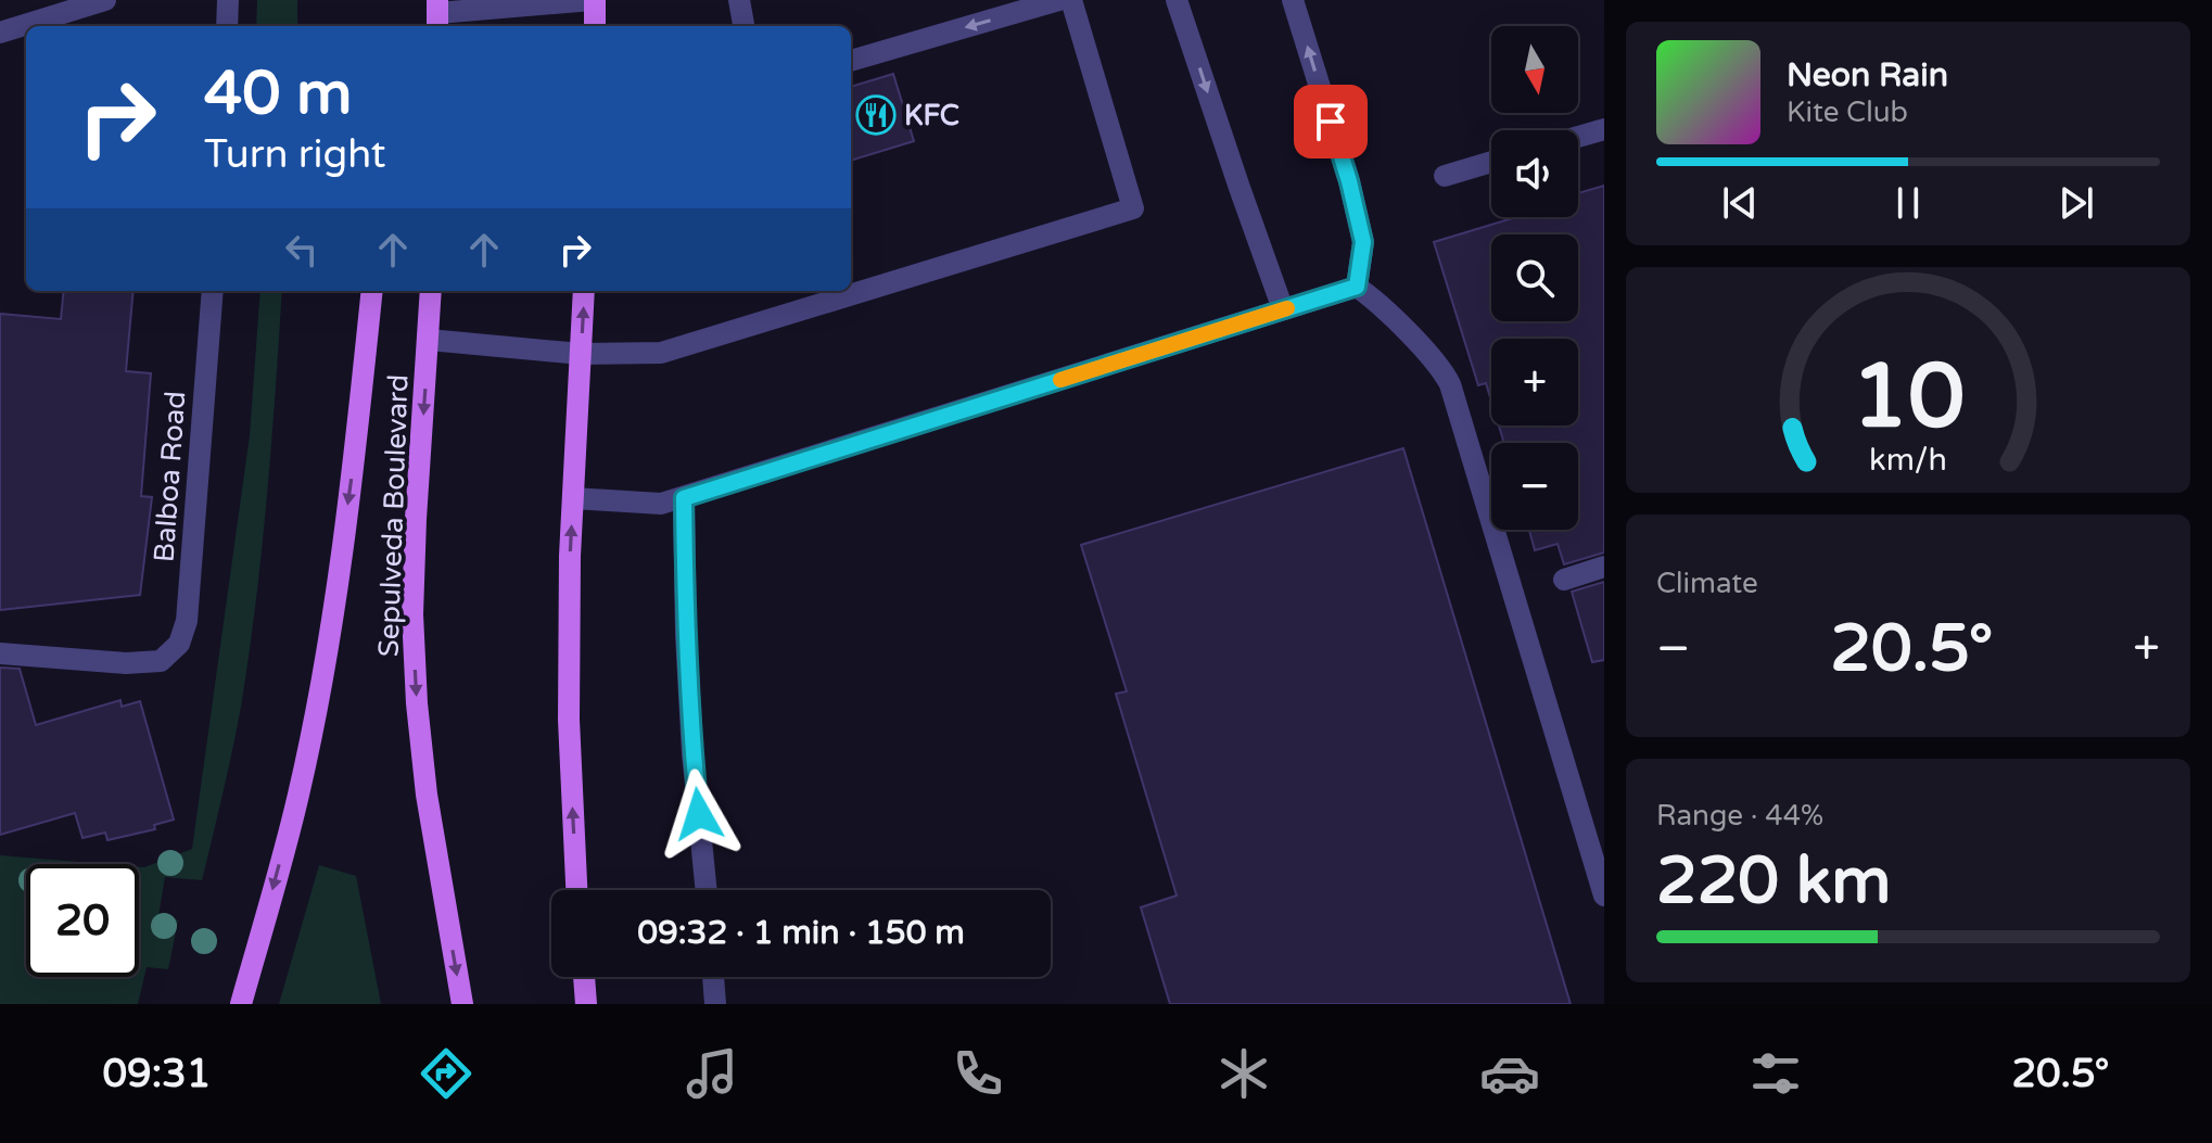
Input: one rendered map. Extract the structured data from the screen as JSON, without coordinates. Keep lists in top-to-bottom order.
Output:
{
  "streets": {
    "main road": ["Sepulveda Boulevard"],
    "street": ["Balboa Road"]
  },
  "places": {
    "restaurant": ["KFC"]
  },
  "north": "bottom",
  "page": {
    "map_buttons": ["+", "−"],
    "turn": ["40 m", "Turn right"],
    "song": ["Neon Rain", "Kite Club"],
    "tile": [
      "Climate",
      ["Range · 44%", "220 km"]
    ],
    "heat": ["−", "20.5°", "+"],
    "limit": "20",
    "trip": "09:32 · 1 min · 150 m",
    "tabs": ["09:31", "20.5°"],
    "gauge": ["10", "km/h"]
  }
}
